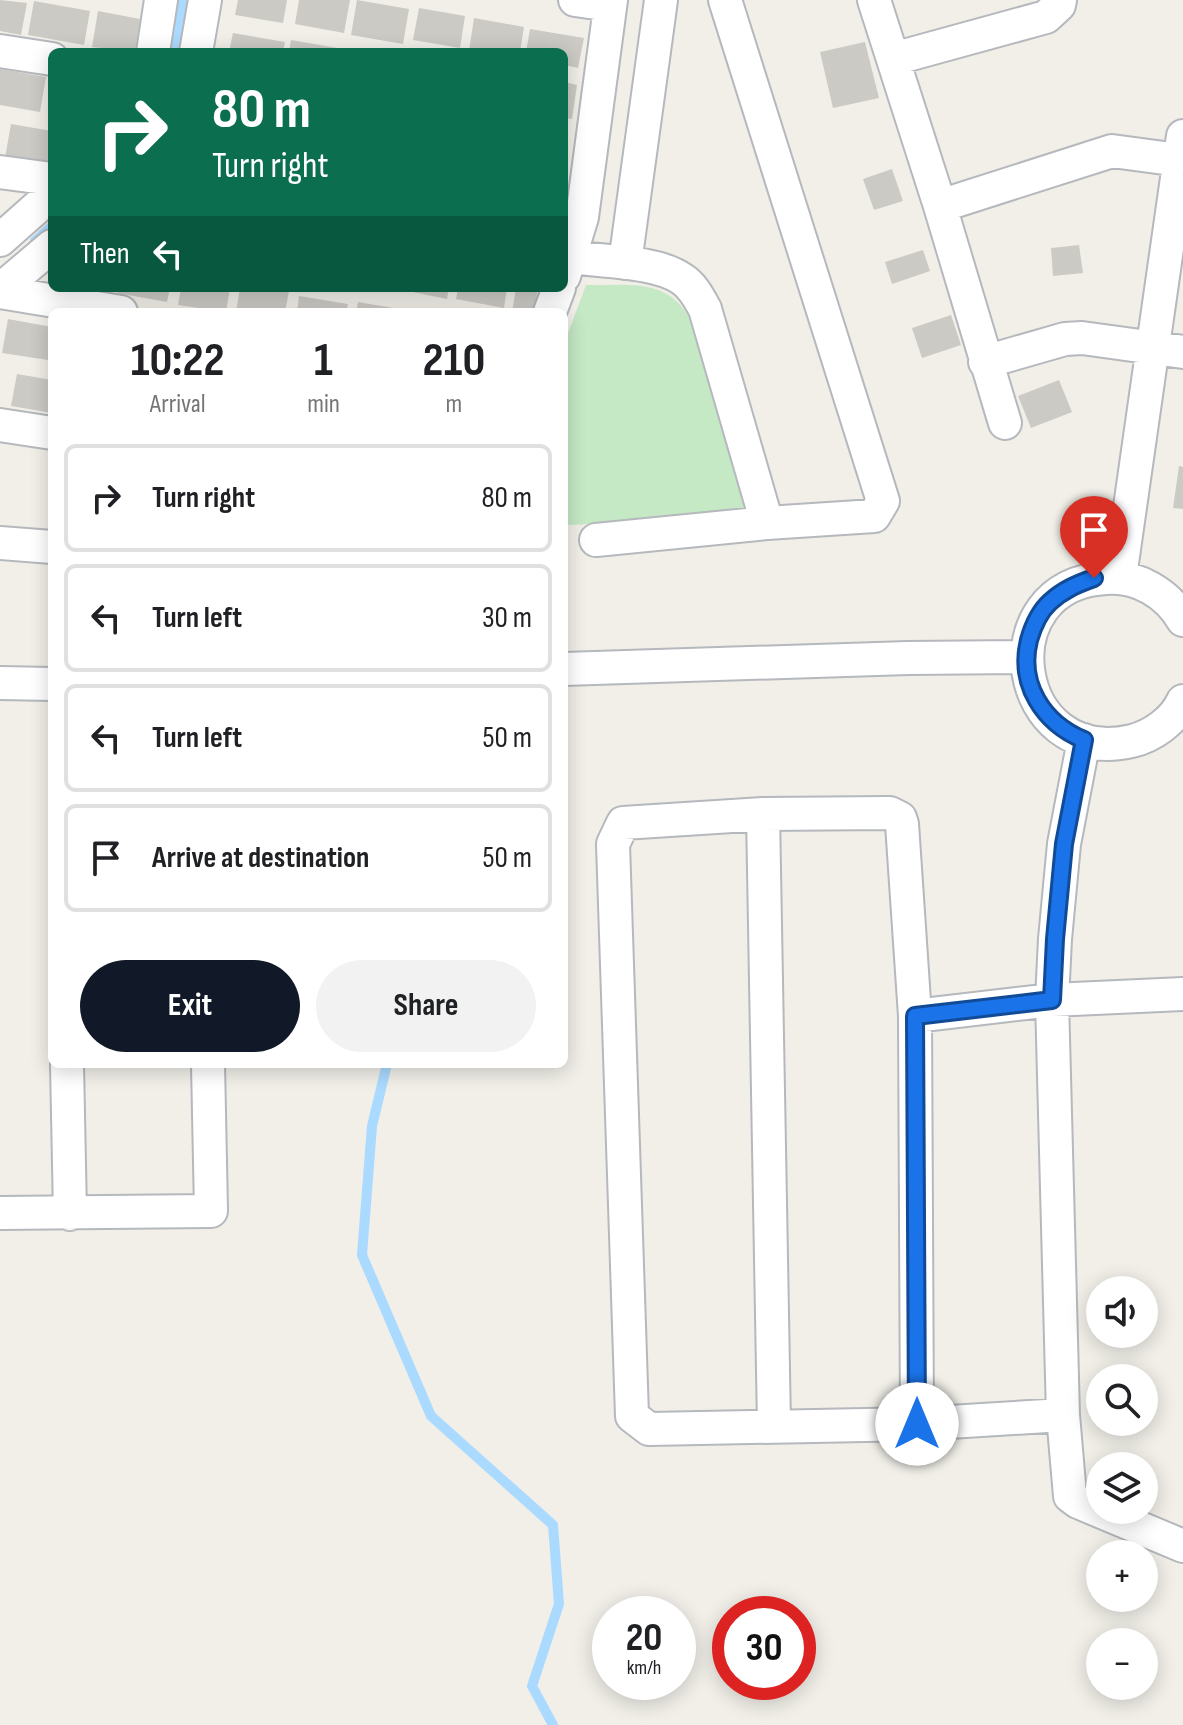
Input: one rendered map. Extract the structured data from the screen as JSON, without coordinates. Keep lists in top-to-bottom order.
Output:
{
  "page": {
    "turn": ["80 m", "Turn right"],
    "then": "Then",
    "eta": [
      "10:22",
      "Arrival",
      "1",
      "min",
      "210",
      "m"
    ],
    "list": [
      {
        "name": "Turn right",
        "value": "80 m"
      },
      {
        "name": "Turn left",
        "value": "30 m"
      },
      {
        "name": "Turn left",
        "value": "50 m"
      },
      {
        "name": "Arrive at destination",
        "value": "50 m"
      }
    ],
    "buttons": ["Exit", "Share"],
    "map_buttons": ["+", "−"],
    "speed": "20 km/h",
    "limit": "30"
  }
}
